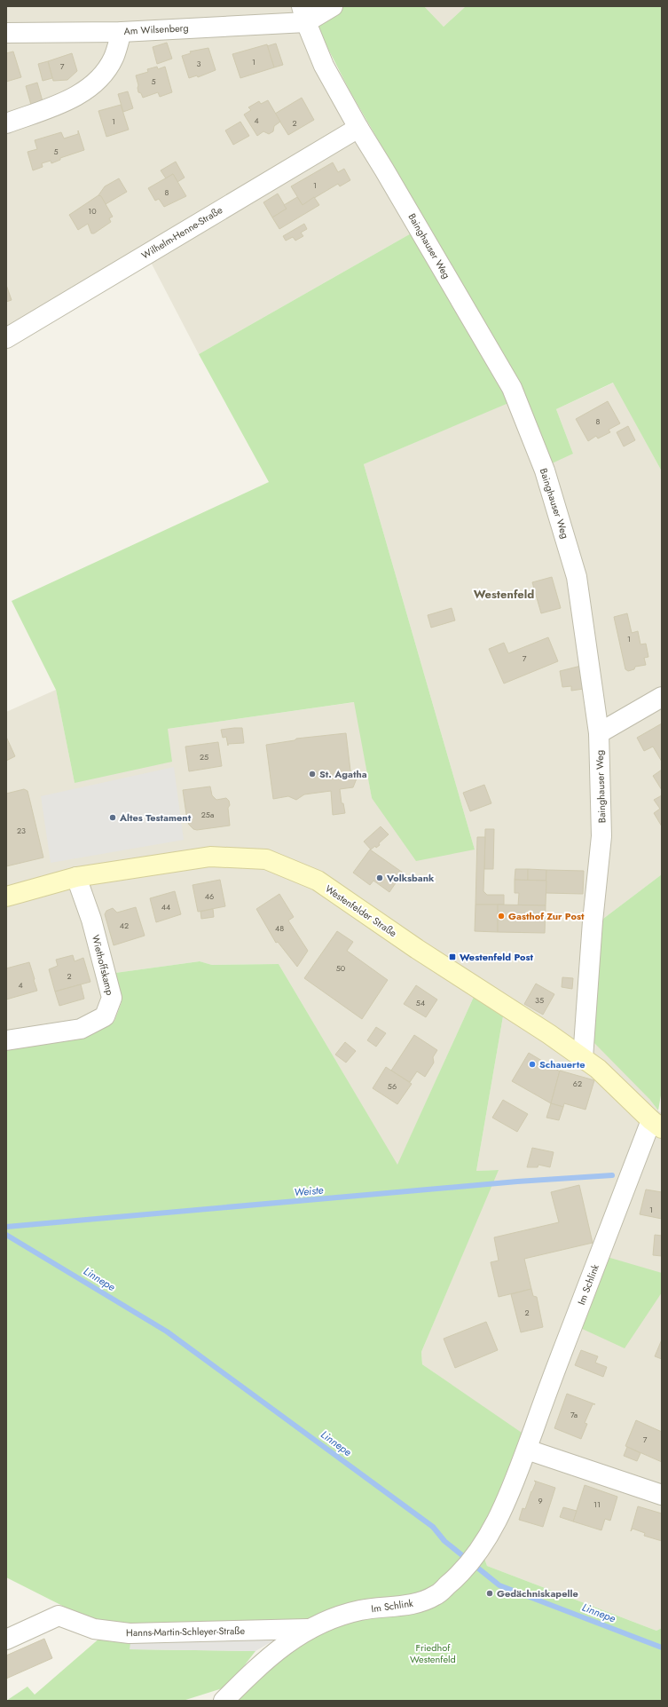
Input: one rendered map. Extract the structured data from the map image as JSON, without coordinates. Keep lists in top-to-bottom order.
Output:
{
  "streets": {
    "main road": ["Westenfelder Straße"],
    "street": [
      "Am Wilsenberg",
      "Wilhelm-Henne-Straße",
      "Bainghauser Weg",
      "Wiethoffskamp",
      "Im Schlink",
      "Hanns-Martin-Schleyer-Straße"
    ]
  },
  "crossings": [
    ["Am Wilsenberg", "Bainghauser Weg"],
    ["Wilhelm-Henne-Straße", "Bainghauser Weg"],
    ["Bainghauser Weg", "Westenfelder Straße"],
    ["Westenfelder Straße", "Wiethoffskamp"],
    ["Westenfelder Straße", "Im Schlink"],
    ["Im Schlink", "Hanns-Martin-Schleyer-Straße"]
  ],
  "districts": ["Westenfeld"],
  "water": ["Weiste", "Linnepe"],
  "parks": ["Friedhof Westenfeld"],
  "places": {
    "other": [
      "St. Agatha",
      "Altes Testament",
      "Volksbank",
      "Gasthof Zur Post",
      "Schauerte",
      "Gedächniskapelle"
    ],
    "transit": ["Westenfeld Post"]
  },
  "house_numbers": [
    "1",
    "3",
    "7",
    "5",
    "4",
    "1",
    "2",
    "5",
    "1",
    "8",
    "10",
    "8",
    "1",
    "7",
    "25",
    "25a",
    "23",
    "46",
    "44",
    "42",
    "48",
    "50",
    "2",
    "4",
    "35",
    "54",
    "62",
    "56",
    "1",
    "2",
    "7a",
    "7",
    "9",
    "11"
  ]
}
